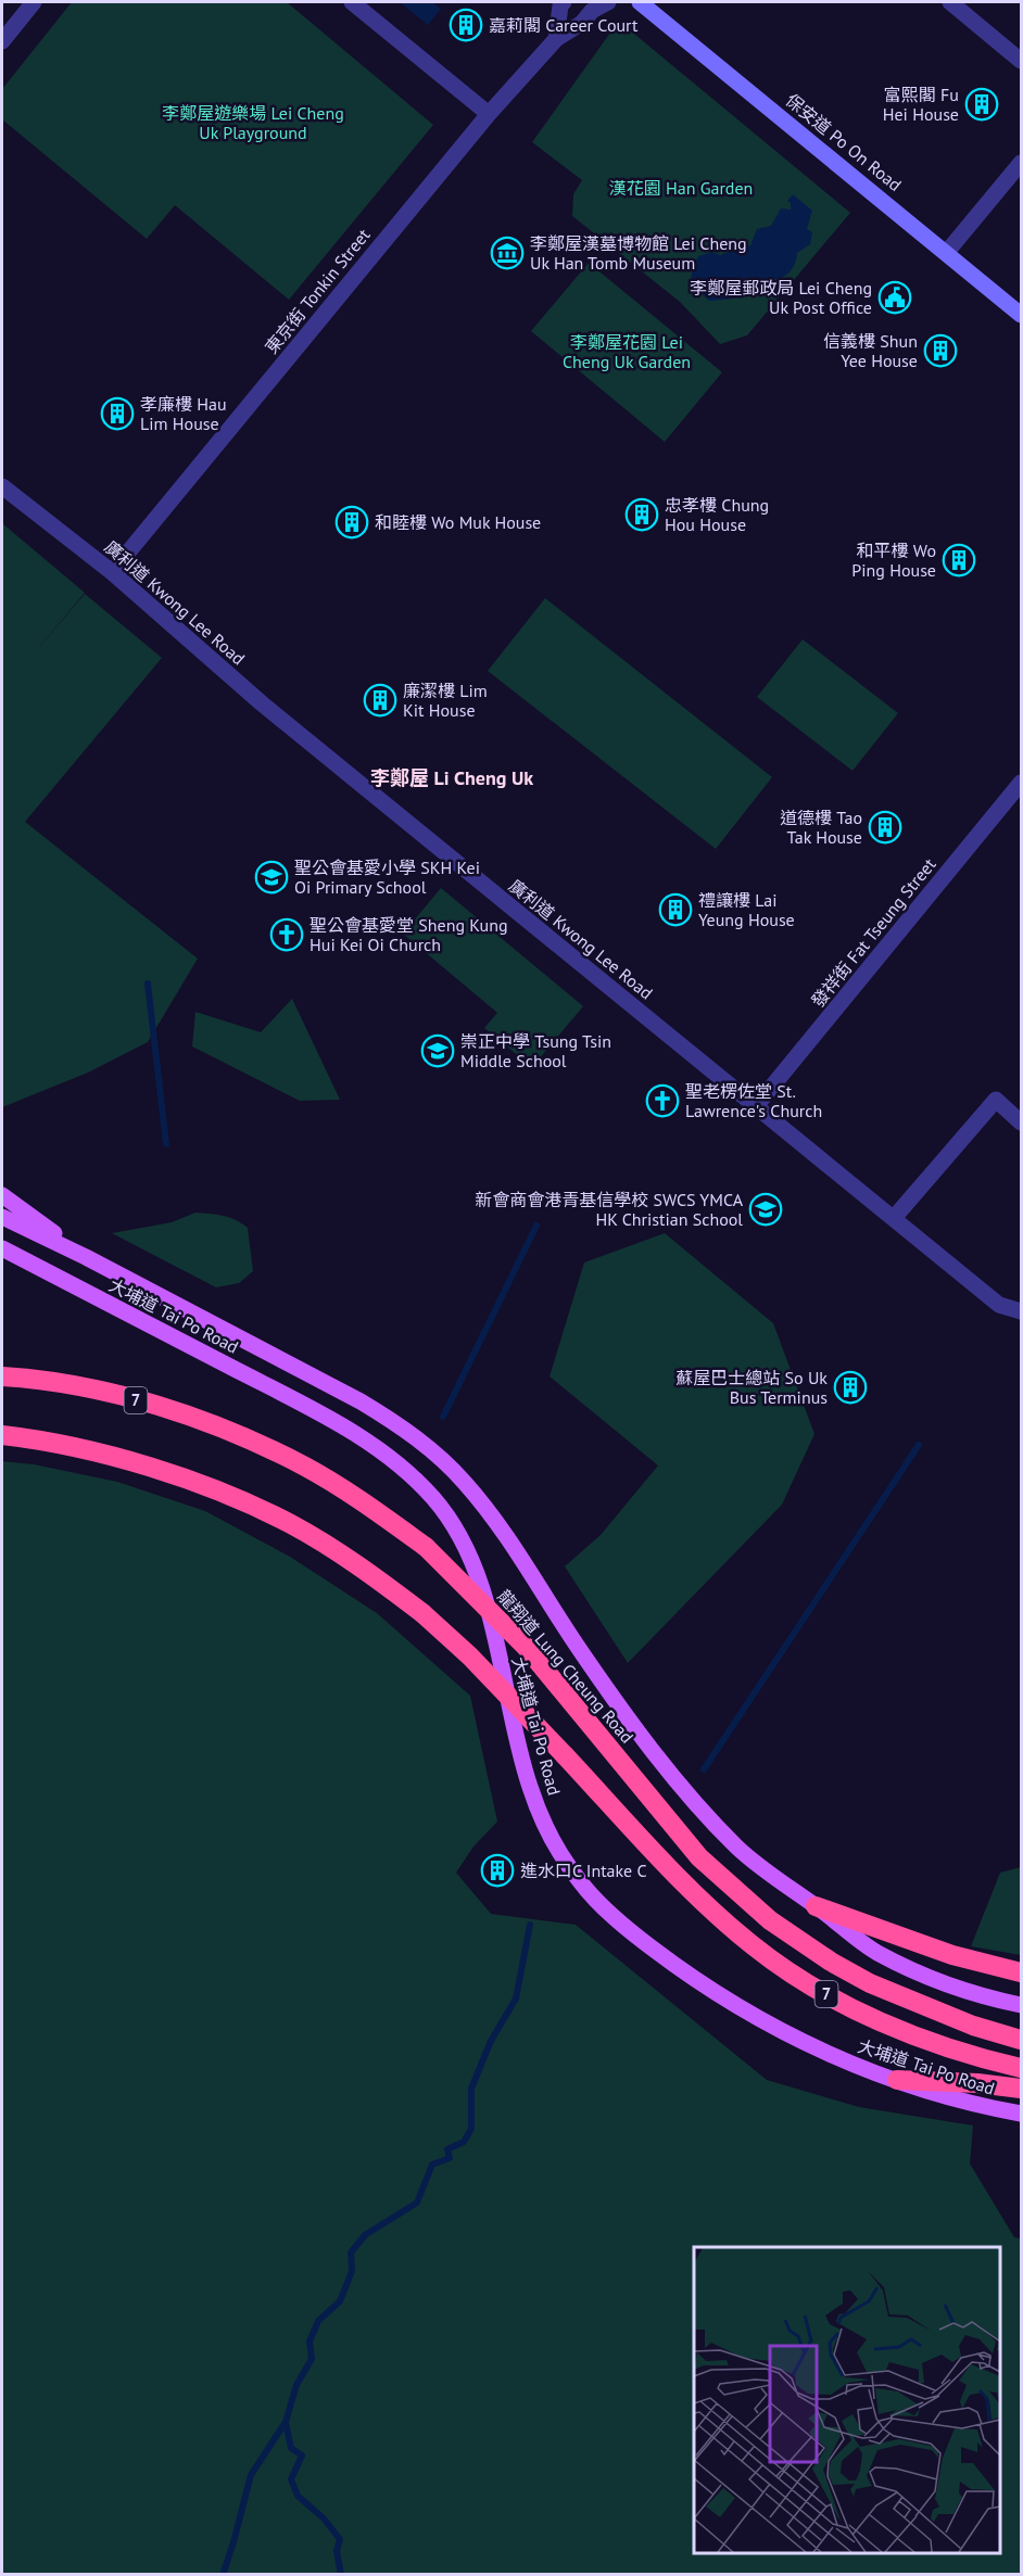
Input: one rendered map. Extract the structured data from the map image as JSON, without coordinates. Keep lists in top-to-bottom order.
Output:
{
  "streets": {
    "highway": ["7", "龍翔道 Lung Cheung Road"],
    "main road": ["大埔道 Tai Po Road"],
    "street": [
      "保安道 Po On Road",
      "東京街 Tonkin Street",
      "廣利道 Kwong Lee Road",
      "發祥街 Fat Tseung Street"
    ]
  },
  "crossings": [
    ["東京街 Tonkin Street", "廣利道 Kwong Lee Road"],
    ["廣利道 Kwong Lee Road", "發祥街 Fat Tseung Street"]
  ],
  "districts": ["李鄭屋 Li Cheng Uk"],
  "parks": ["李鄭屋遊樂場 Lei Cheng Uk Playground", "漢花園 Han Garden", "李鄭屋花園 Lei Cheng Uk Garden"],
  "places": {
    "building": [
      "嘉莉閣 Career Court",
      "富熙閣 Fu Hei House",
      "信義樓 Shun Yee House",
      "孝廉樓 Hau Lim House",
      "忠孝樓 Chung Hou House",
      "和睦樓 Wo Muk House",
      "和平樓 Wo Ping House",
      "廉潔樓 Lim Kit House",
      "道德樓 Tao Tak House",
      "禮讓樓 Lai Yeung House",
      "蘇屋巴士總站 So Uk Bus Terminus",
      "進水口C Intake C"
    ],
    "museum": ["李鄭屋漢墓博物館 Lei Cheng Uk Han Tomb Museum"],
    "public building": ["李鄭屋郵政局 Lei Cheng Uk Post Office"],
    "school or university": ["聖公會基愛小學 SKH Kei Oi Primary School", "崇正中學 Tsung Tsin Middle School", "新會商會港青基信學校 SWCS YMCA HK Christian School"],
    "church": ["聖公會基愛堂 Sheng Kung Hui Kei Oi Church", "聖老楞佐堂 St. Lawrence's Church"]
  }
}
